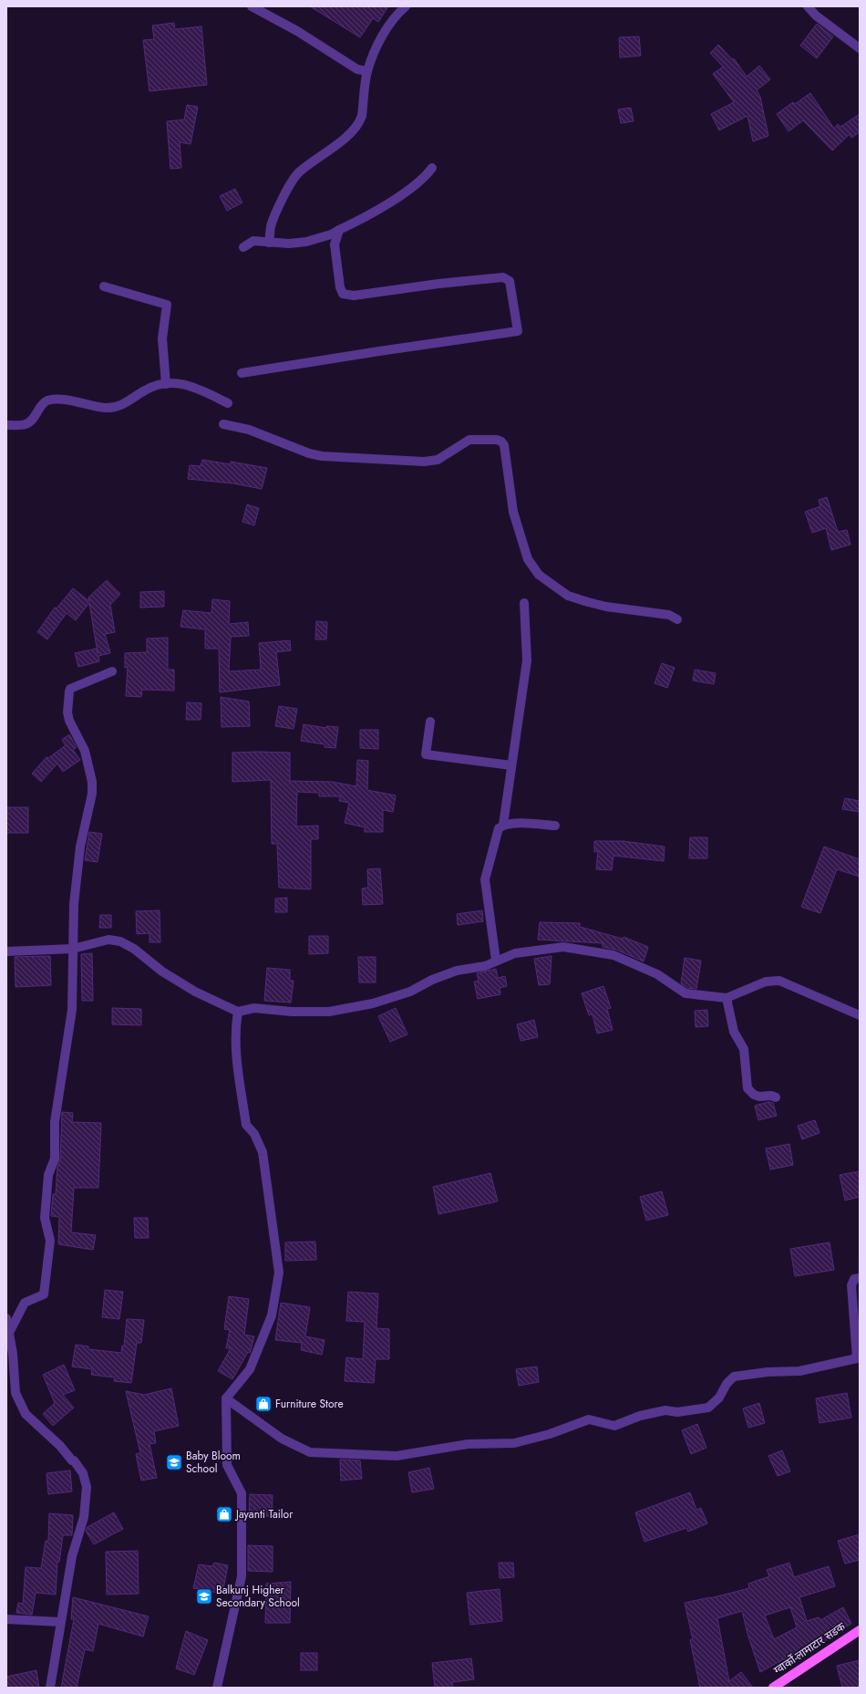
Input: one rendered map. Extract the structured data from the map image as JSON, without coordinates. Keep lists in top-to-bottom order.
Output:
{
  "streets": {
    "main road": ["ग्वार्को-लामाटार सडक"]
  },
  "places": {
    "shop": ["Furniture Store", "Jayanti Tailor"],
    "school or university": ["Baby Bloom School", "Balkunj Higher Secondary School"]
  }
}
